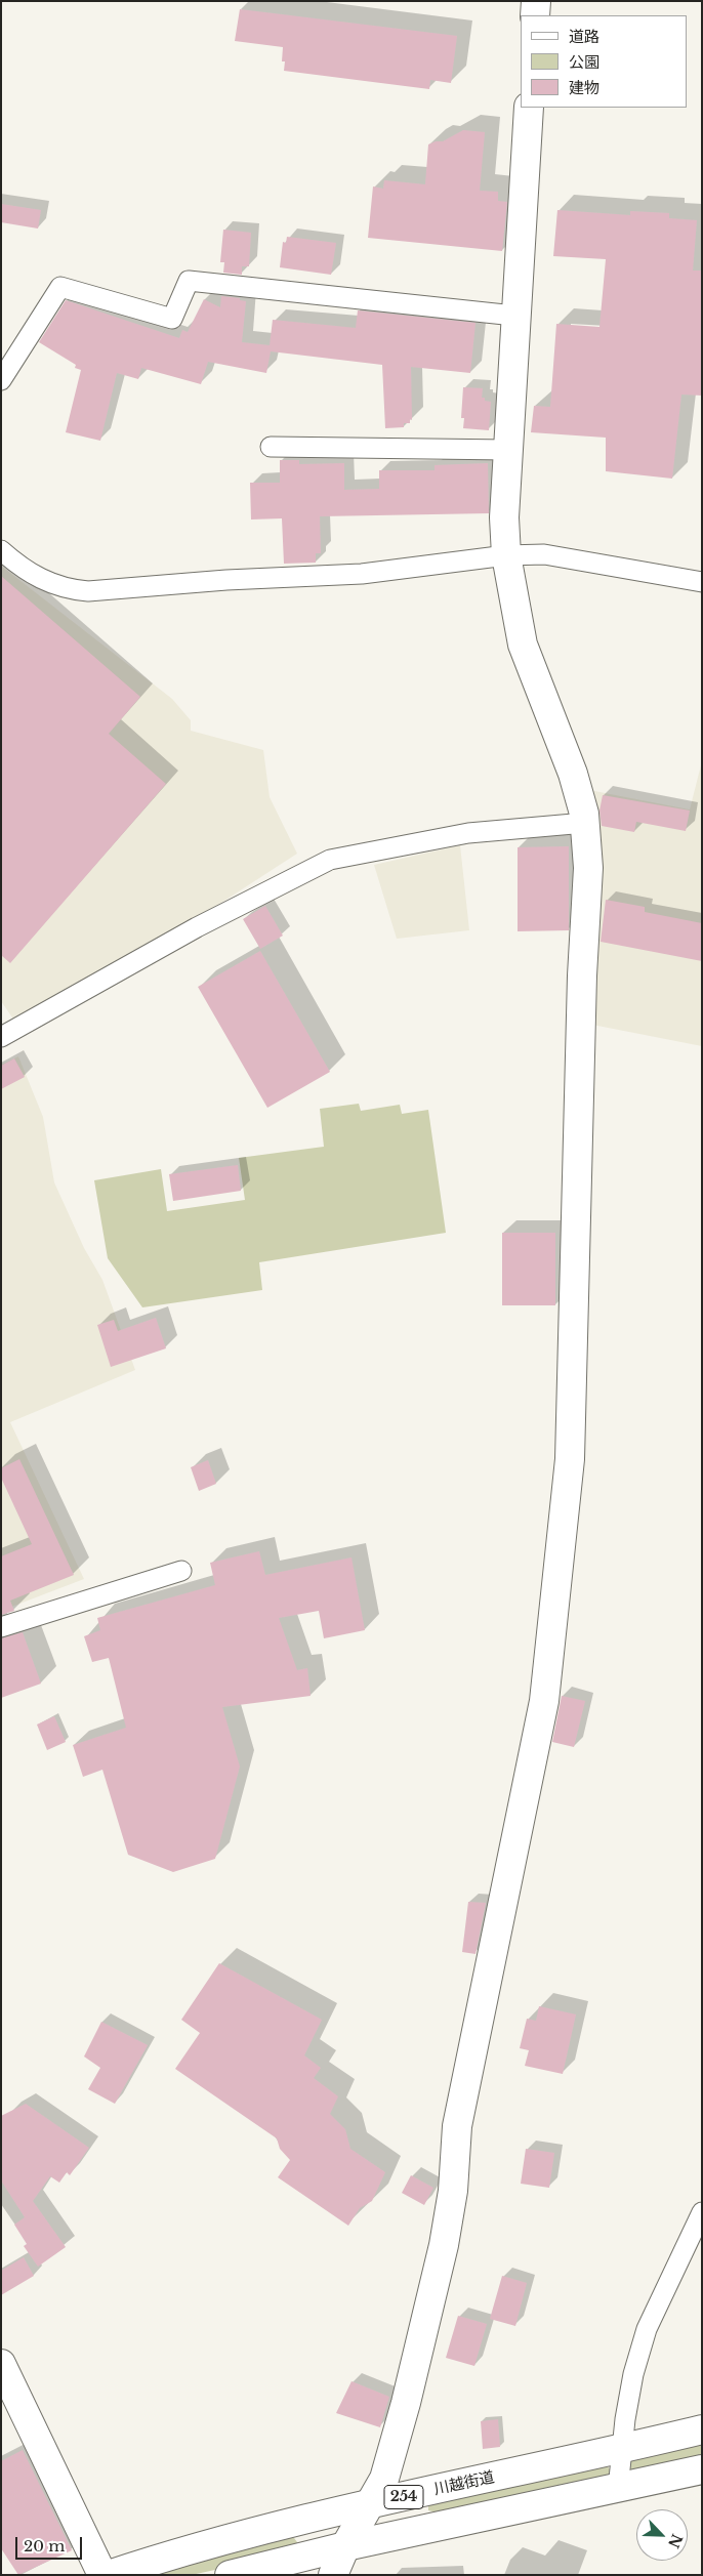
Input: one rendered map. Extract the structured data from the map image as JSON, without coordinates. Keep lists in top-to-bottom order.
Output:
{
  "streets": {
    "main road": ["川越街道", "254"]
  },
  "legend": ["道路", "公園", "建物"],
  "scale_bar": "20 m",
  "north": "bottom right"
}
